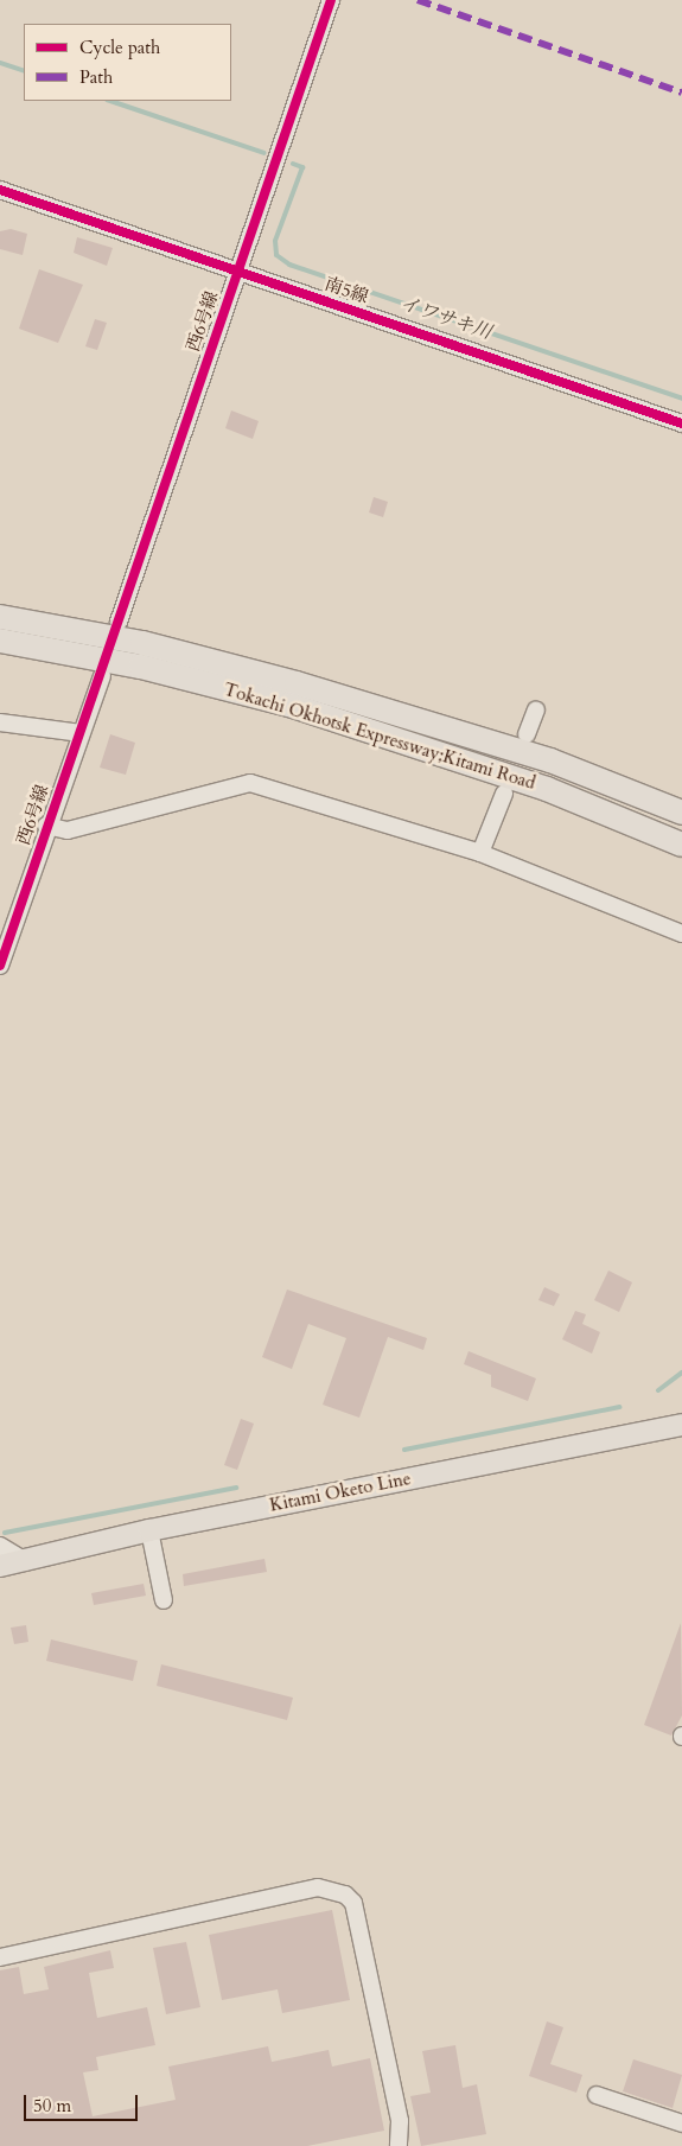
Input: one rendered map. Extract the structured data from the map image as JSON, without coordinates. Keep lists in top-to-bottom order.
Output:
{
  "streets": {
    "highway": ["Tokachi Okhotsk Expressway;Kitami Road"],
    "main road": ["Kitami Oketo Line"],
    "street": ["南5線", "西6号線"]
  },
  "crossings": [
    ["南5線", "西6号線"]
  ],
  "water": ["イワサキ川"],
  "legend": ["Cycle path", "Path"],
  "scale_bar": "50 m"
}
